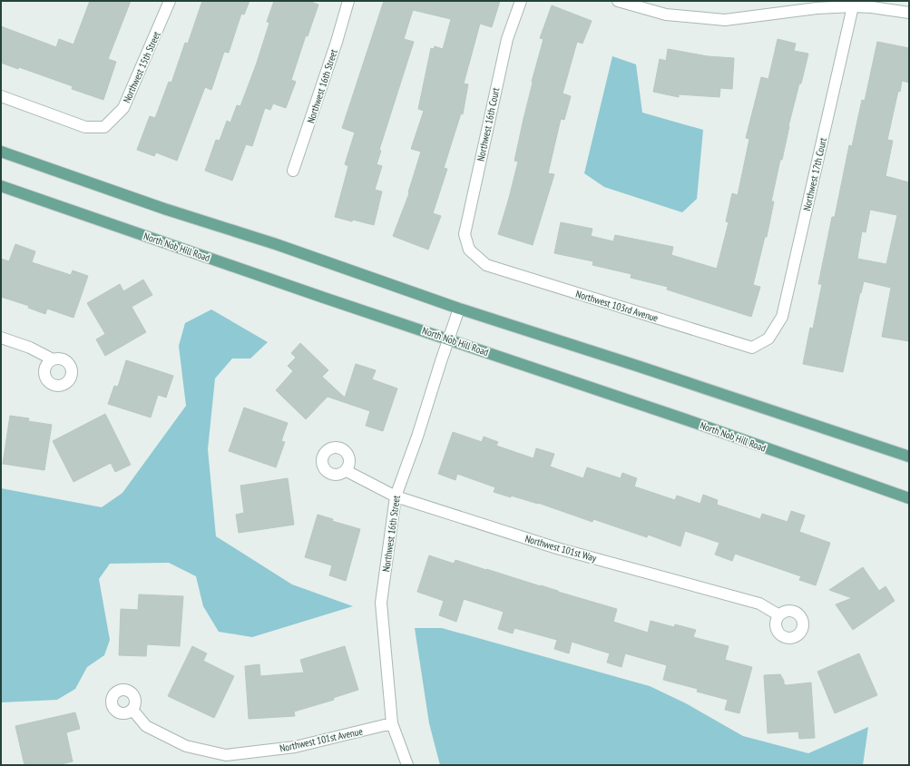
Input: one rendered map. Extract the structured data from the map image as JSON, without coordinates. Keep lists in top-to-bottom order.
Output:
{
  "streets": {
    "main road": ["North Nob Hill Road"],
    "street": [
      "Northwest 15th Street",
      "Northwest 16th Street",
      "Northwest 16th Court",
      "Northwest 17th Court",
      "Northwest 103rd Avenue",
      "Northwest 101st Way",
      "Northwest 101st Avenue"
    ]
  },
  "crossings": [
    ["Northwest 16th Street", "North Nob Hill Road"],
    ["Northwest 16th Street", "Northwest 101st Way"],
    ["Northwest 16th Street", "Northwest 101st Avenue"],
    ["Northwest 16th Court", "Northwest 103rd Avenue"],
    ["Northwest 17th Court", "Northwest 103rd Avenue"]
  ]
}
